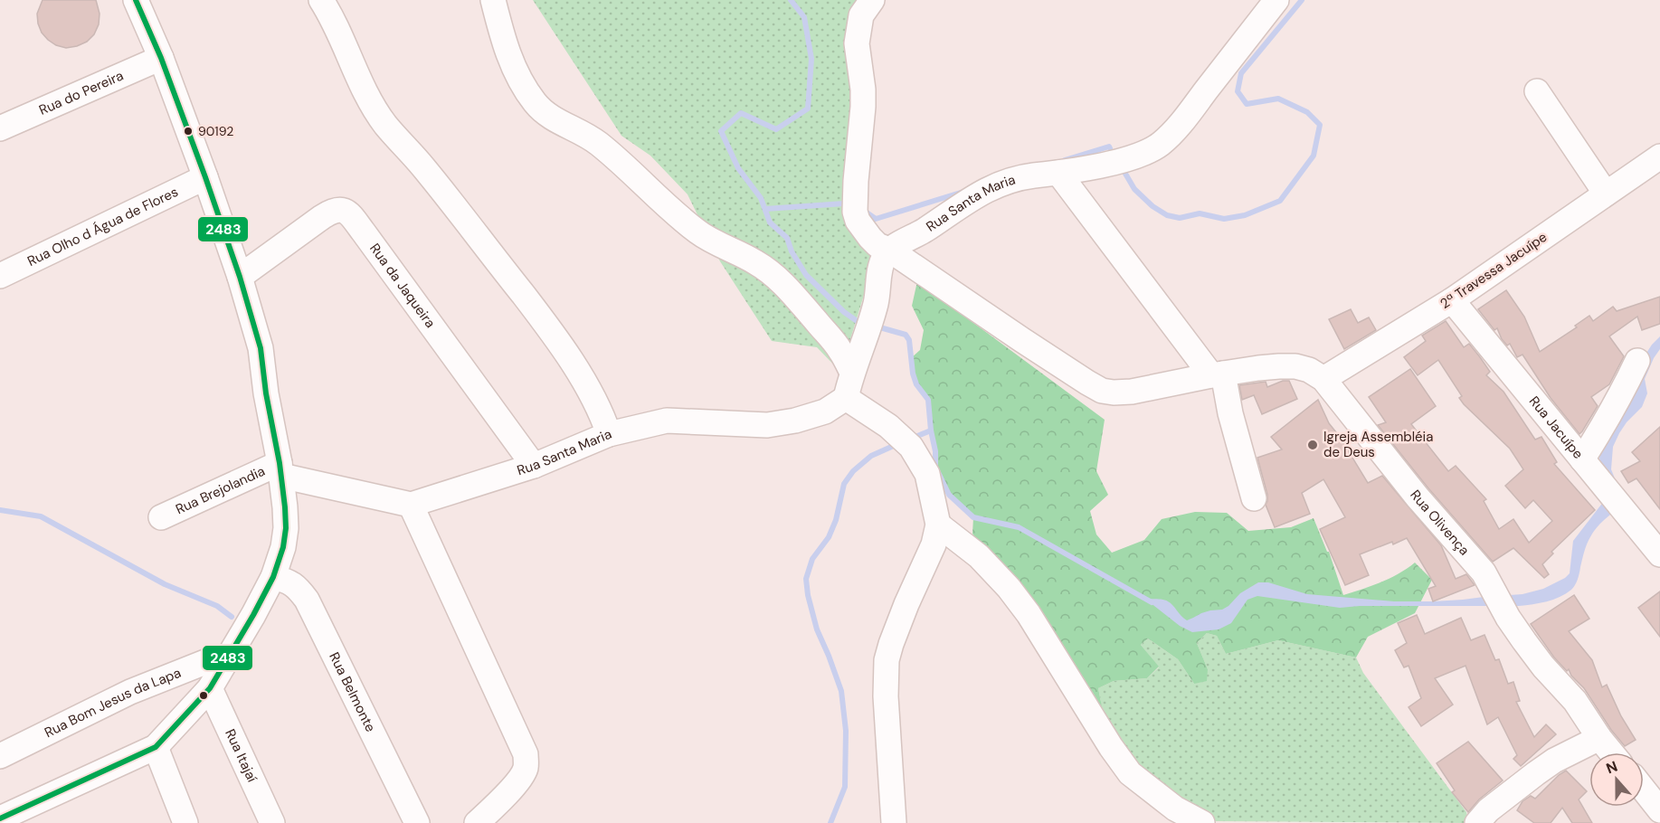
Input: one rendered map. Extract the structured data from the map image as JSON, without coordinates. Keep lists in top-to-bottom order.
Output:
{
  "streets": {
    "street": [
      "Rua do Pereira",
      "Rua Santa Maria",
      "Rua Olho d Água de Flores",
      "2ª Travessa Jacuípe",
      "Rua da Jaqueira",
      "Rua Jacuípe",
      "Rua Brejolandia",
      "Rua Olivença",
      "Rua Belmonte",
      "Rua Bom Jesus da Lapa",
      "Rua Itajaí"
    ]
  },
  "crossings": [
    ["Rua Santa Maria", "Rua da Jaqueira"],
    ["Rua Santa Maria", "Rua Olivença"],
    ["2ª Travessa Jacuípe", "Rua Jacuípe"],
    ["2ª Travessa Jacuípe", "Rua Olivença"]
  ],
  "places": ["90192", "Igreja Assembléia de Deus"],
  "lines": ["transit line 2483"],
  "north": "top"
}
